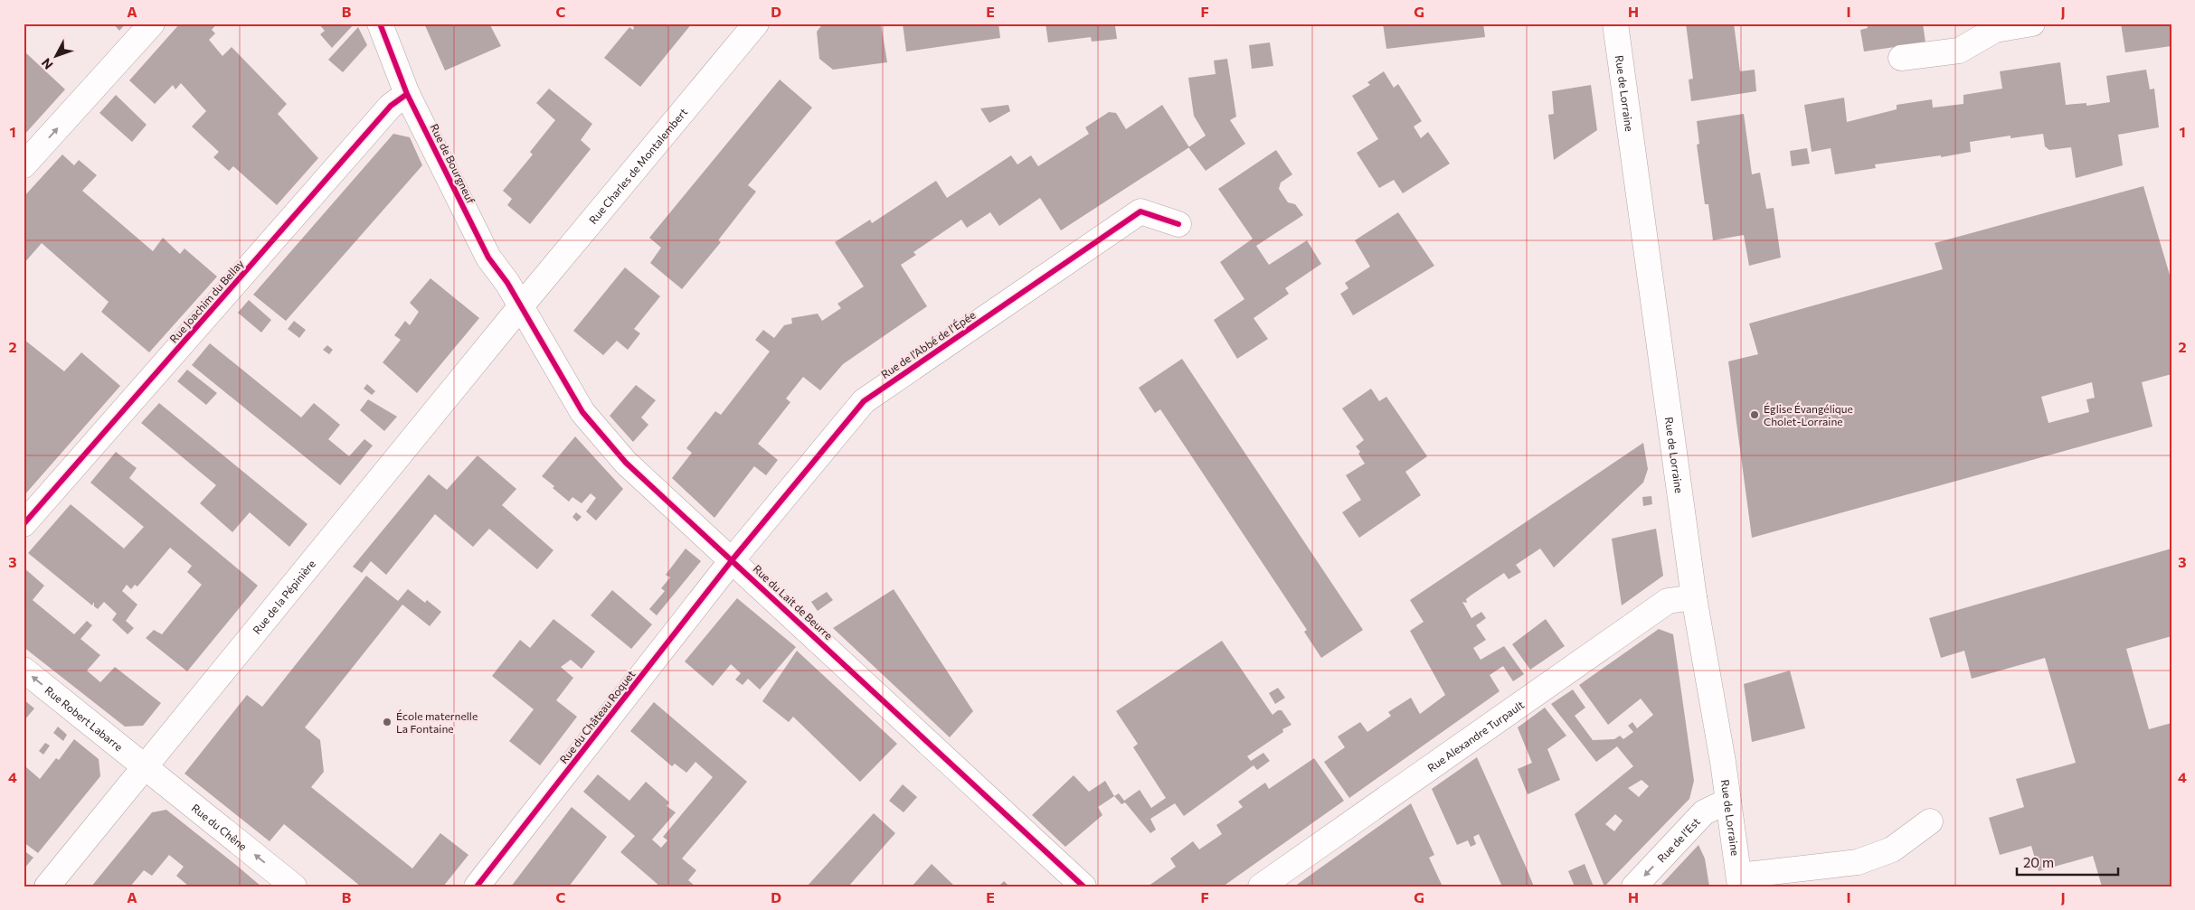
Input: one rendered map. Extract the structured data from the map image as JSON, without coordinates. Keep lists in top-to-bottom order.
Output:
{
  "streets": {
    "street": [
      "Rue de Lorraine",
      "Rue de Bourgneuf",
      "Rue Charles de Montalembert",
      "Rue Joachim du Bellay",
      "Rue de l’Abbé de l’Épée",
      "Rue de la Pépinière",
      "Rue du Lait de Beurre",
      "Rue du Château Roquet",
      "Rue Robert Labarre",
      "Rue Alexandre Turpault",
      "Rue du Chêne",
      "Rue de l’Est"
    ]
  },
  "crossings": [
    ["Rue de Lorraine", "Rue Alexandre Turpault"],
    ["Rue de Lorraine", "Rue de l’Est"],
    ["Rue de Bourgneuf", "Rue Charles de Montalembert"],
    ["Rue de Bourgneuf", "Rue Joachim du Bellay"],
    ["Rue de Bourgneuf", "Rue de la Pépinière"],
    ["Rue de Bourgneuf", "Rue du Lait de Beurre"],
    ["Rue Charles de Montalembert", "Rue de la Pépinière"],
    ["Rue Charles de Montalembert", "Rue du Lait de Beurre"],
    ["Rue de l’Abbé de l’Épée", "Rue du Lait de Beurre"],
    ["Rue de l’Abbé de l’Épée", "Rue du Château Roquet"],
    ["Rue de la Pépinière", "Rue du Lait de Beurre"],
    ["Rue de la Pépinière", "Rue Robert Labarre"],
    ["Rue de la Pépinière", "Rue du Chêne"],
    ["Rue du Lait de Beurre", "Rue du Château Roquet"],
    ["Rue Robert Labarre", "Rue du Chêne"]
  ],
  "one_way": ["Rue Robert Labarre", "Rue du Chêne", "Rue de l’Est"],
  "places": ["Église Évangélique Cholet-Lorraine", "École maternelle La Fontaine"],
  "scale_bar": "20 m",
  "north": "bottom left",
  "grid": {
    "columns": [
      "A",
      "B",
      "C",
      "D",
      "E",
      "F",
      "G",
      "H",
      "I",
      "J"
    ],
    "rows": [
      "1",
      "2",
      "3",
      "4"
    ]
  }
}
